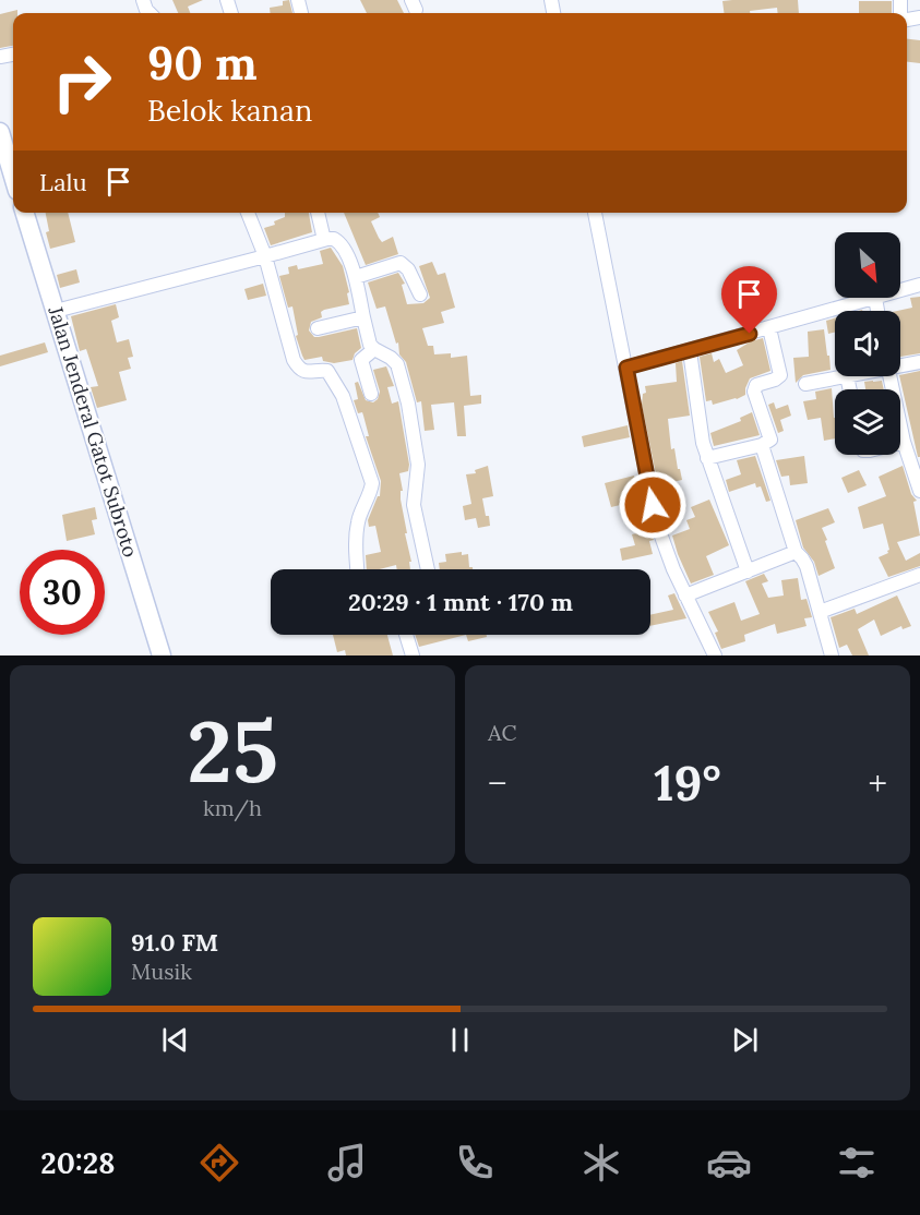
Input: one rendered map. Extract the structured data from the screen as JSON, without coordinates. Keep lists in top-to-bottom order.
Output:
{
  "streets": {
    "main road": ["Jalan Jenderal Gatot Subroto"]
  },
  "north": "bottom right",
  "page": {
    "turn": ["90 m", "Belok kanan"],
    "then": "Lalu",
    "limit": "30",
    "trip": "20:29 · 1 mnt · 170 m",
    "tile": [
      ["25", "km/h"],
      "AC"
    ],
    "heat": ["−", "19°", "+"],
    "song": ["91.0 FM", "Musik"],
    "tabs": "20:28"
  }
}
